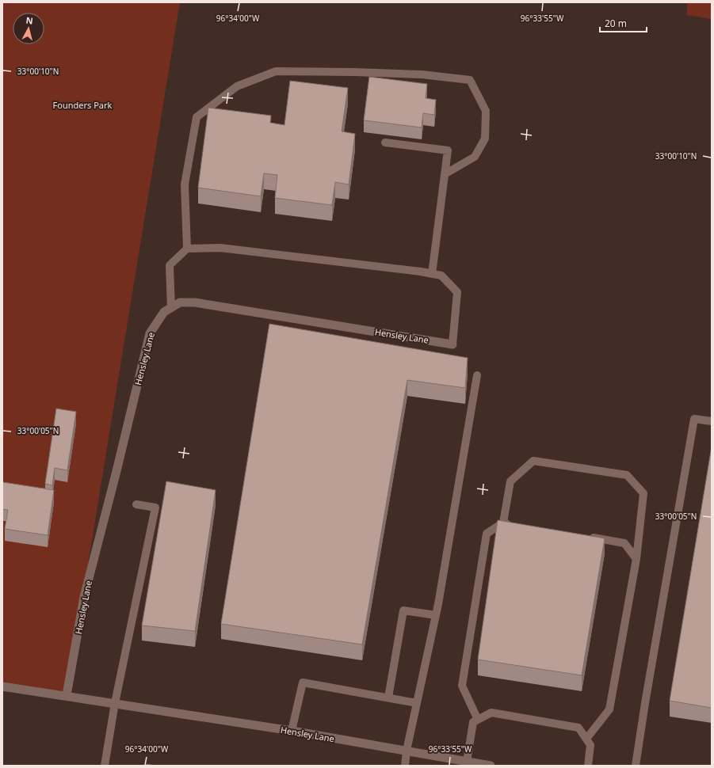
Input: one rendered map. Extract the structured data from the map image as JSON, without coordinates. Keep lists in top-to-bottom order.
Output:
{
  "streets": {
    "street": ["Hensley Lane"]
  },
  "parks": ["Founders Park"],
  "scale_bar": "20 m",
  "north": "top",
  "coordinates": [
    "96°34'00\"W",
    "96°33'55\"W",
    "33°00'10\"N",
    "33°00'05\"N"
  ]
}
